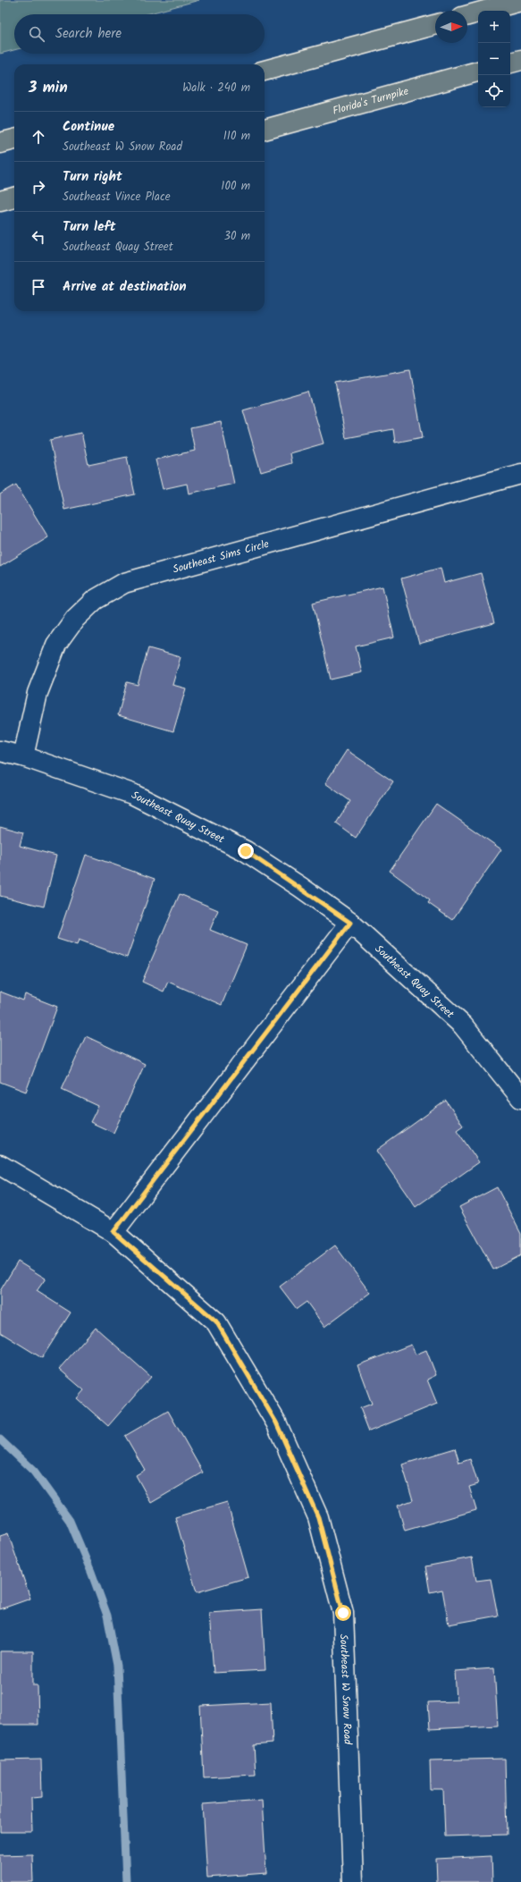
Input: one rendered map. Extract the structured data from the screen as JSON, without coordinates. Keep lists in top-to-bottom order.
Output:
{
  "streets": {
    "highway": ["Florida's Turnpike"],
    "street": ["Southeast Sims Circle", "Southeast Quay Street", "Southeast W Snow Road"]
  },
  "crossings": [
    ["Southeast Sims Circle", "Southeast Quay Street"]
  ],
  "north": "right",
  "page": {
    "map_buttons": ["+", "−"],
    "search": "Search here",
    "heading": ["3 min", "Walk · 240 m"],
    "list": [
      ["Continue", "Southeast W Snow Road", "110 m"],
      ["Turn right", "Southeast Vince Place", "100 m"],
      ["Turn left", "Southeast Quay Street", "30 m"],
      "Arrive at destination"
    ]
  }
}
